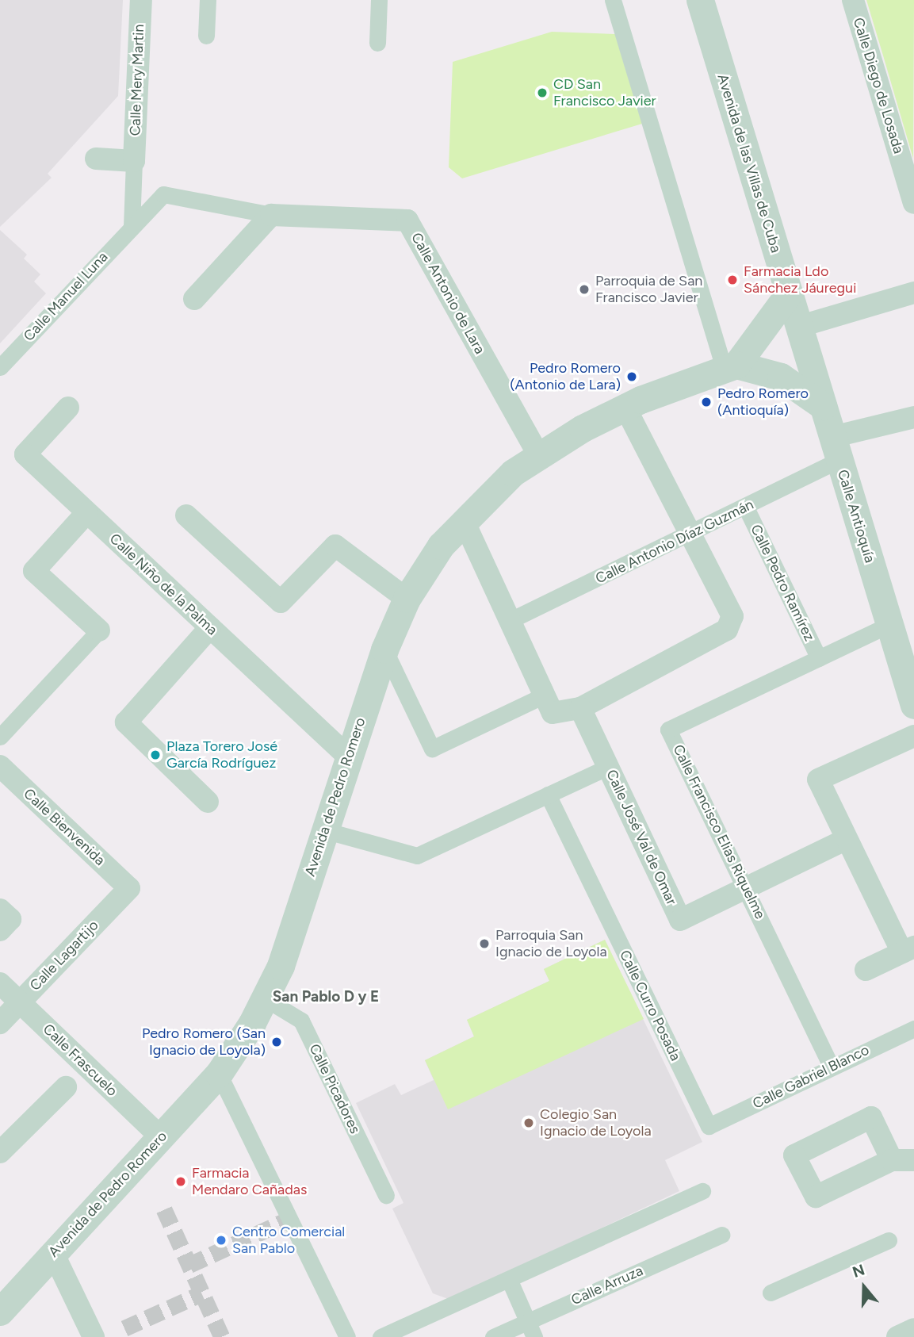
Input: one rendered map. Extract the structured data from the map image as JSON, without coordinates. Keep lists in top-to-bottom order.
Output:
{
  "streets": {
    "street": [
      "Calle Mery Martin",
      "Calle Diego de Losada",
      "Avenida de las Villas de Cuba",
      "Calle Antonio de Lara",
      "Calle Manuel Luna",
      "Calle Antioquía",
      "Calle Antonio Díaz Guzmán",
      "Calle Pedro Ramírez",
      "Calle Niño de la Palma",
      "Avenida de Pedro Romero",
      "Calle Bienvenida",
      "Calle Francisco Elias Riquelme",
      "Calle José Val de Omar",
      "Calle Lagartijo",
      "Calle Curro Posada",
      "Calle Frascuelo",
      "Calle Gabriel Blanco",
      "Calle Picadores",
      "Calle Arruza"
    ]
  },
  "crossings": [
    ["Calle Mery Martin", "Calle Antonio de Lara"],
    ["Calle Mery Martin", "Calle Manuel Luna"],
    ["Avenida de las Villas de Cuba", "Calle Antioquía"],
    ["Calle Antonio de Lara", "Calle Manuel Luna"],
    ["Calle Antonio de Lara", "Avenida de Pedro Romero"],
    ["Calle Antioquía", "Calle Antonio Díaz Guzmán"],
    ["Calle Antioquía", "Calle Francisco Elias Riquelme"],
    ["Calle Antonio Díaz Guzmán", "Calle Pedro Ramírez"],
    ["Calle Pedro Ramírez", "Calle Francisco Elias Riquelme"],
    ["Calle Niño de la Palma", "Avenida de Pedro Romero"],
    ["Avenida de Pedro Romero", "Calle Frascuelo"],
    ["Avenida de Pedro Romero", "Calle Picadores"],
    ["Calle Bienvenida", "Calle Lagartijo"],
    ["Calle Francisco Elias Riquelme", "Calle José Val de Omar"],
    ["Calle Francisco Elias Riquelme", "Calle Gabriel Blanco"],
    ["Calle Lagartijo", "Calle Frascuelo"],
    ["Calle Curro Posada", "Calle Gabriel Blanco"]
  ],
  "districts": ["San Pablo D y E"],
  "places": [
    "CD San Francisco Javier",
    "Farmacia Ldo Sánchez Jáuregui",
    "Parroquia de San Francisco Javier",
    "Pedro Romero (Antonio de Lara)",
    "Pedro Romero (Antioquía)",
    "Plaza Torero José García Rodríguez",
    "Parroquia San Ignacio de Loyola",
    "Pedro Romero (San Ignacio de Loyola)",
    "Colegio San Ignacio de Loyola",
    "Farmacia Mendaro Cañadas",
    "Centro Comercial San Pablo"
  ],
  "north": "top"
}
